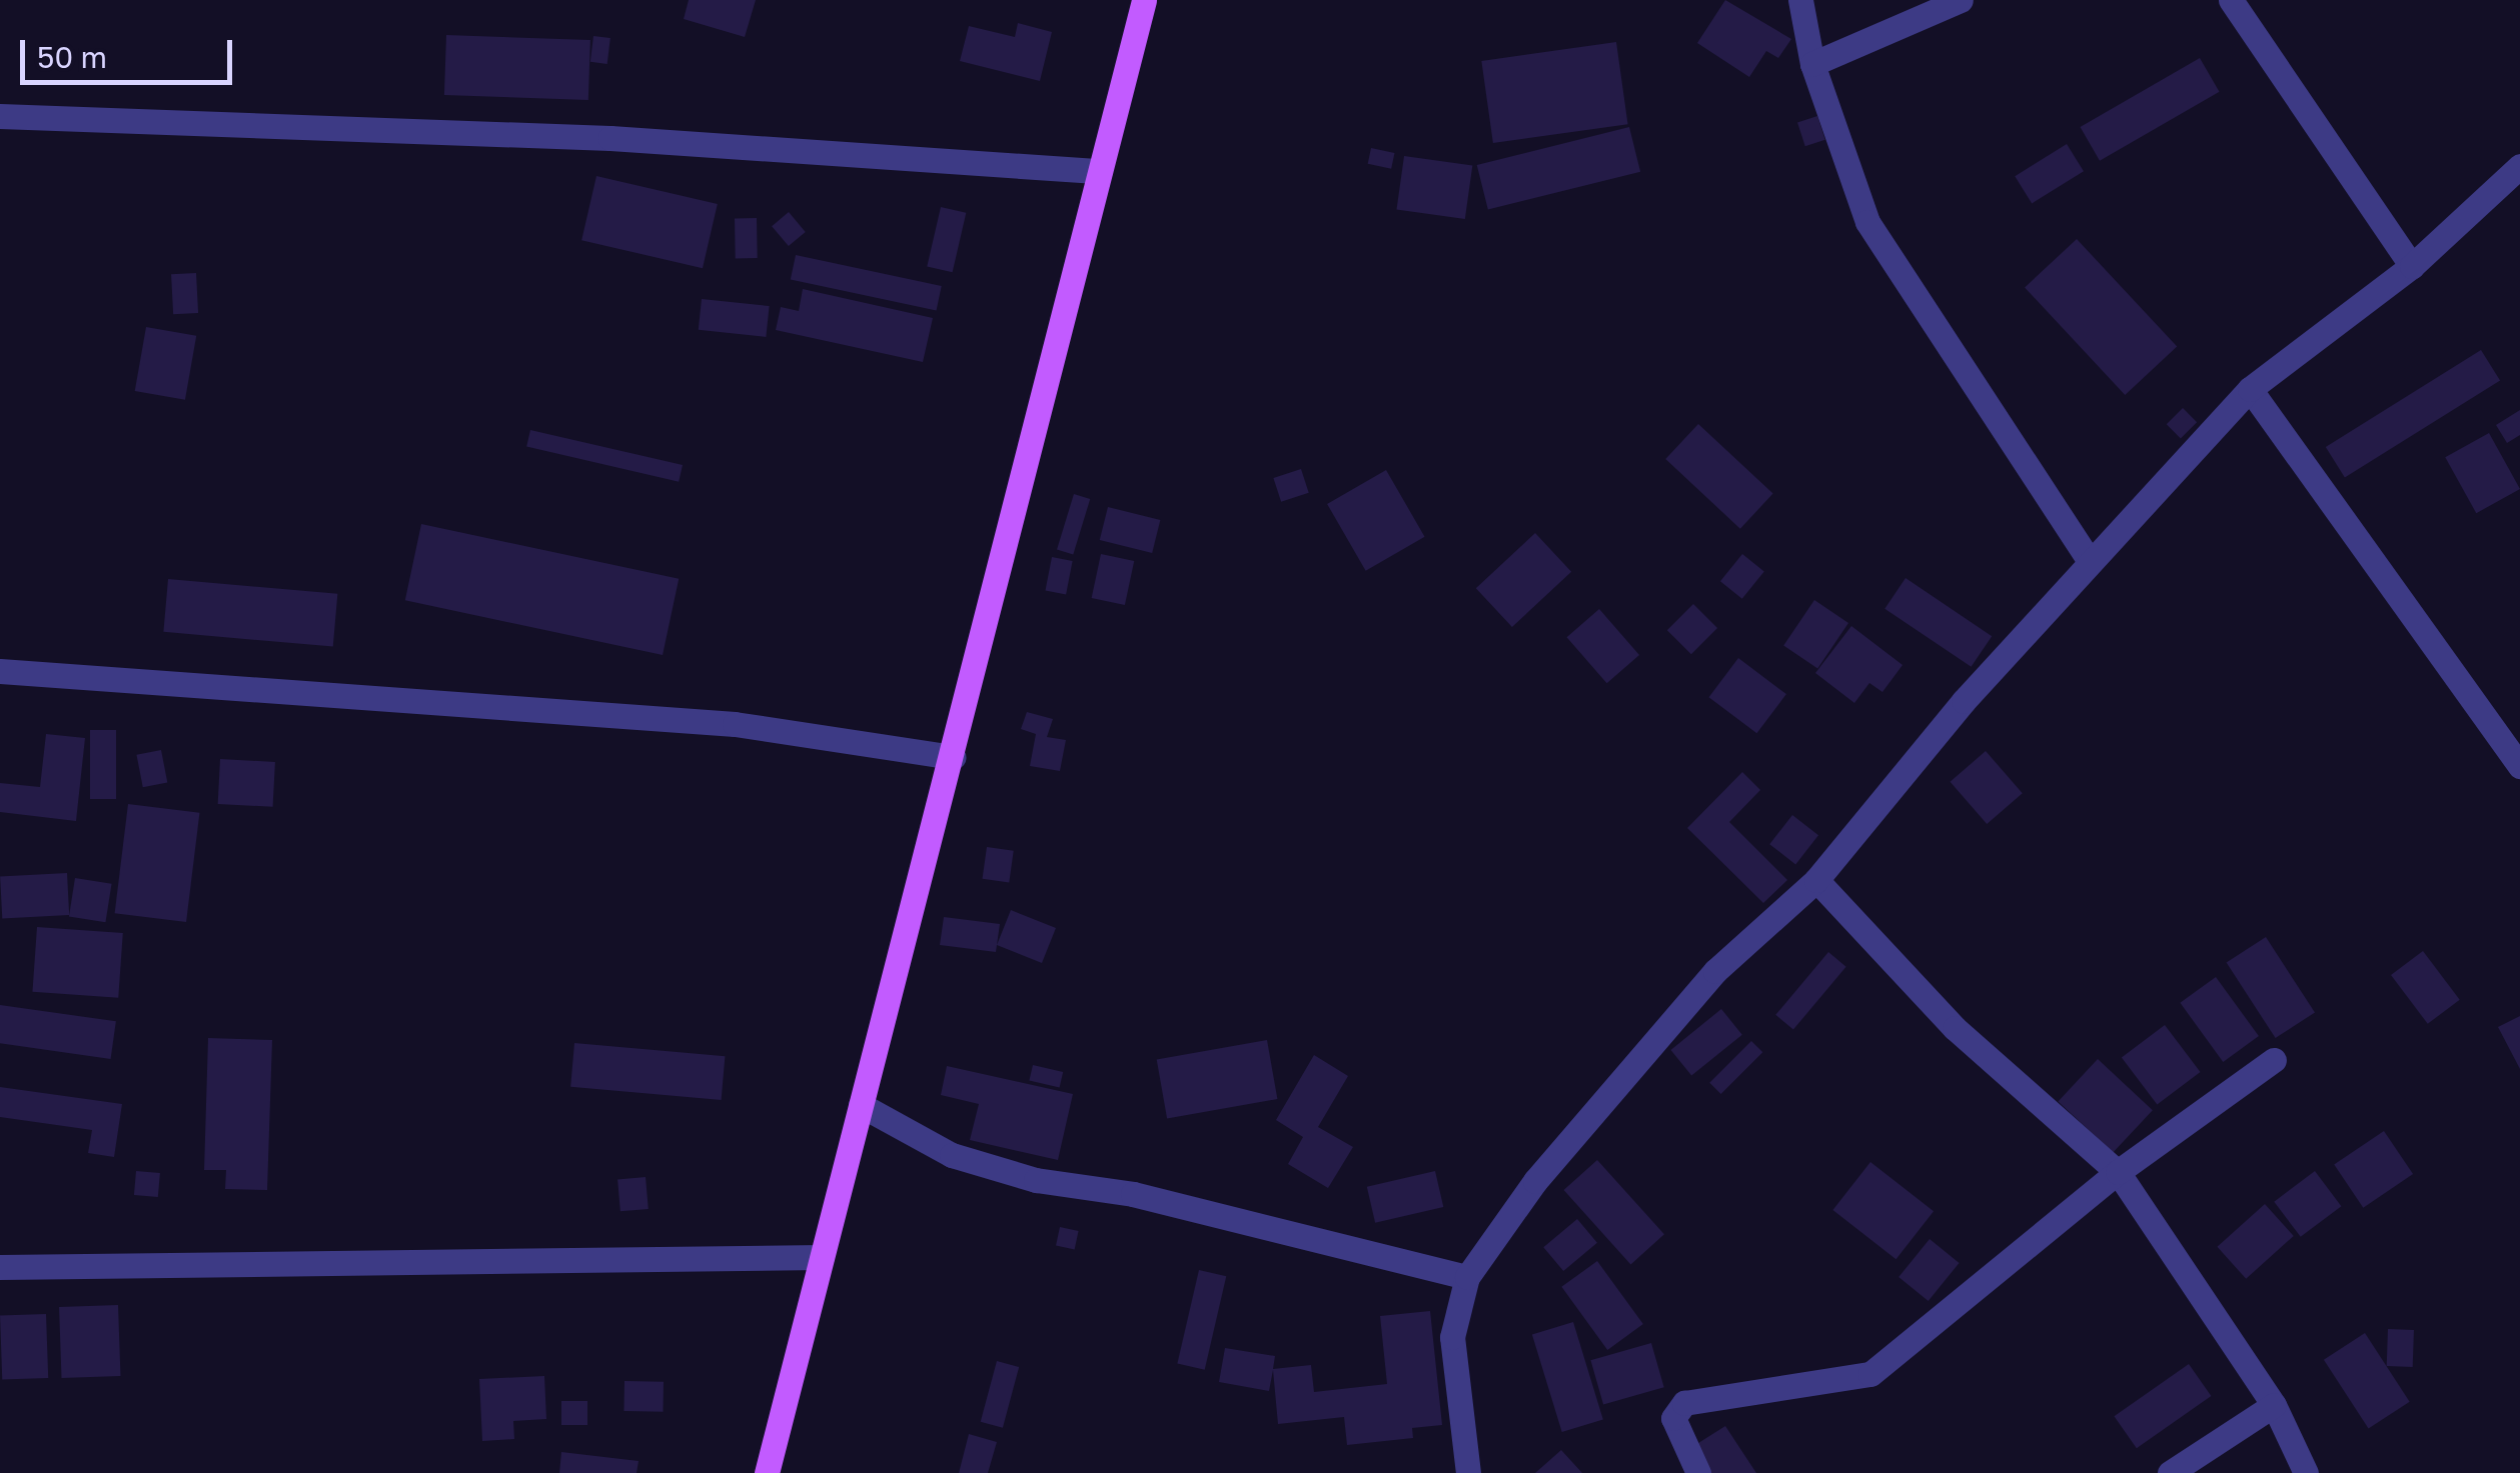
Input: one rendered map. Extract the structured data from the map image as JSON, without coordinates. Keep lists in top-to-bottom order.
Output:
{
  "scale_bar": "50 m"
}
